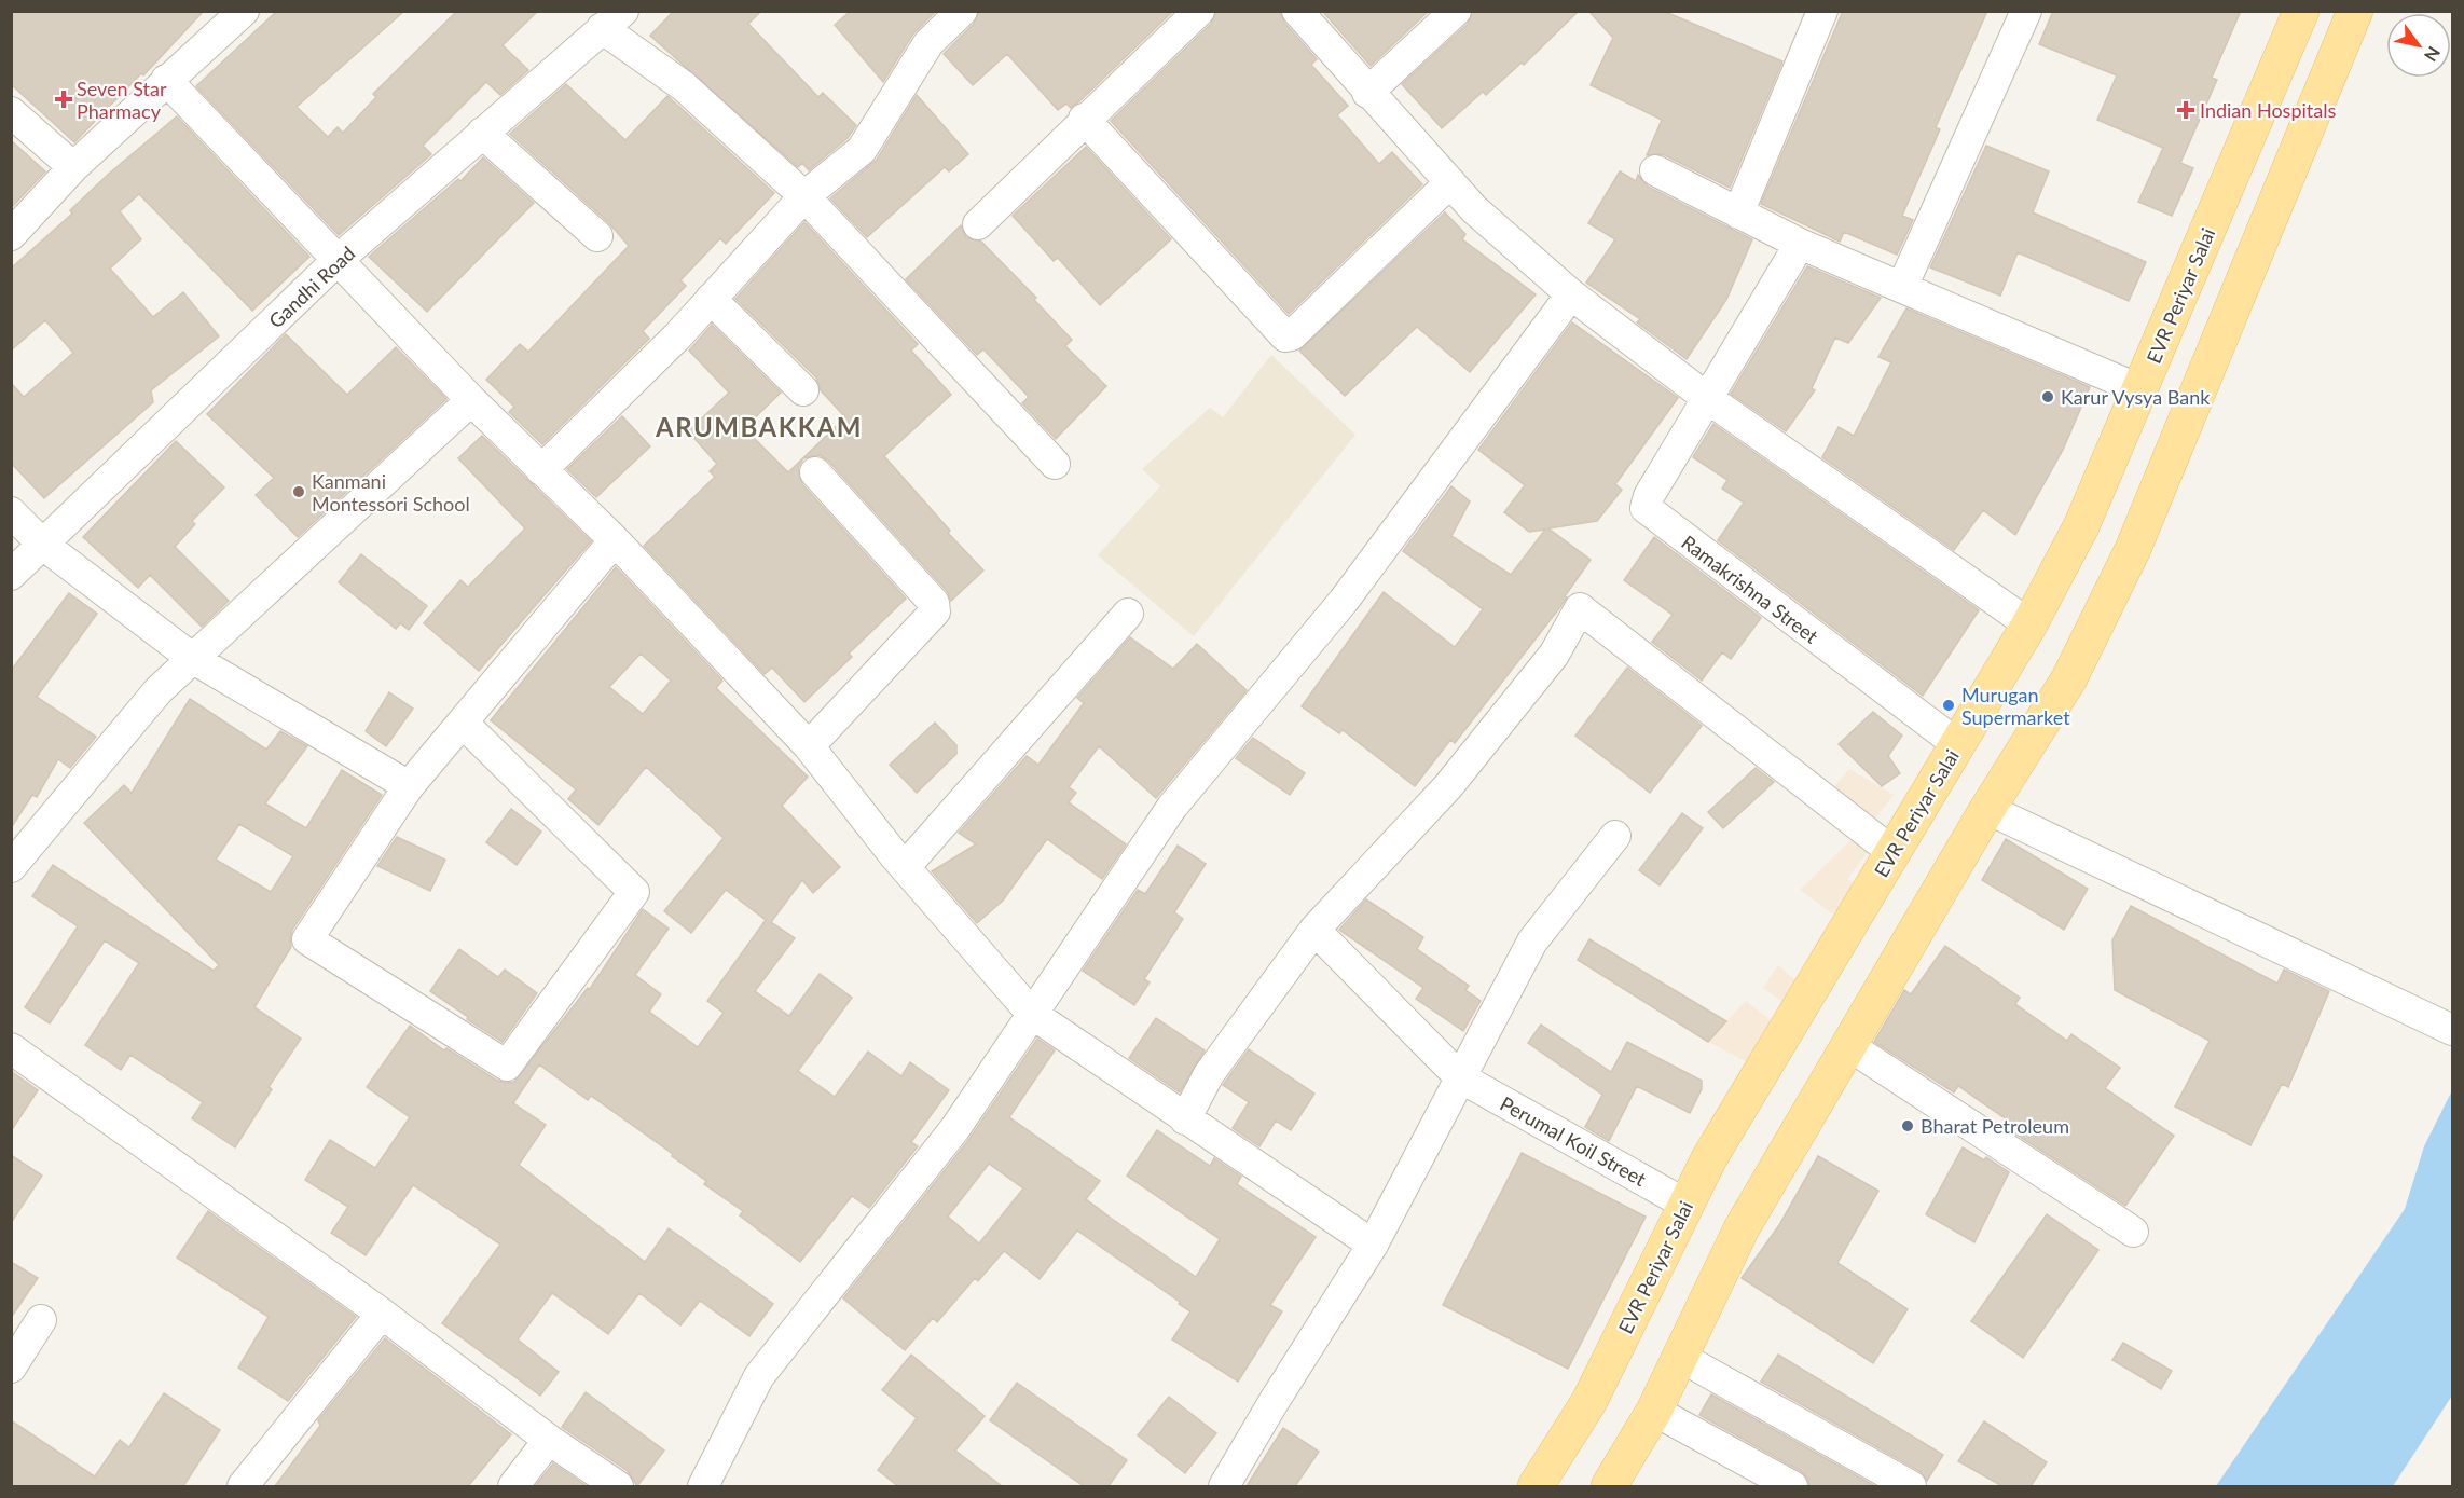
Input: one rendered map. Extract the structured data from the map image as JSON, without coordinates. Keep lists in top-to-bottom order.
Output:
{
  "streets": {
    "main road": ["EVR Periyar Salai"],
    "street": ["Gandhi Road", "Ramakrishna Street", "Perumal Koil Street"]
  },
  "crossings": [
    ["EVR Periyar Salai", "Ramakrishna Street"],
    ["EVR Periyar Salai", "Perumal Koil Street"]
  ],
  "districts": ["ARUMBAKKAM"],
  "places": {
    "health": ["Seven Star Pharmacy", "Indian Hospitals"],
    "other": [
      "Karur Vysya Bank",
      "Kanmani Montessori School",
      "Murugan Supermarket",
      "Bharat Petroleum"
    ]
  },
  "north": "bottom right"
}
